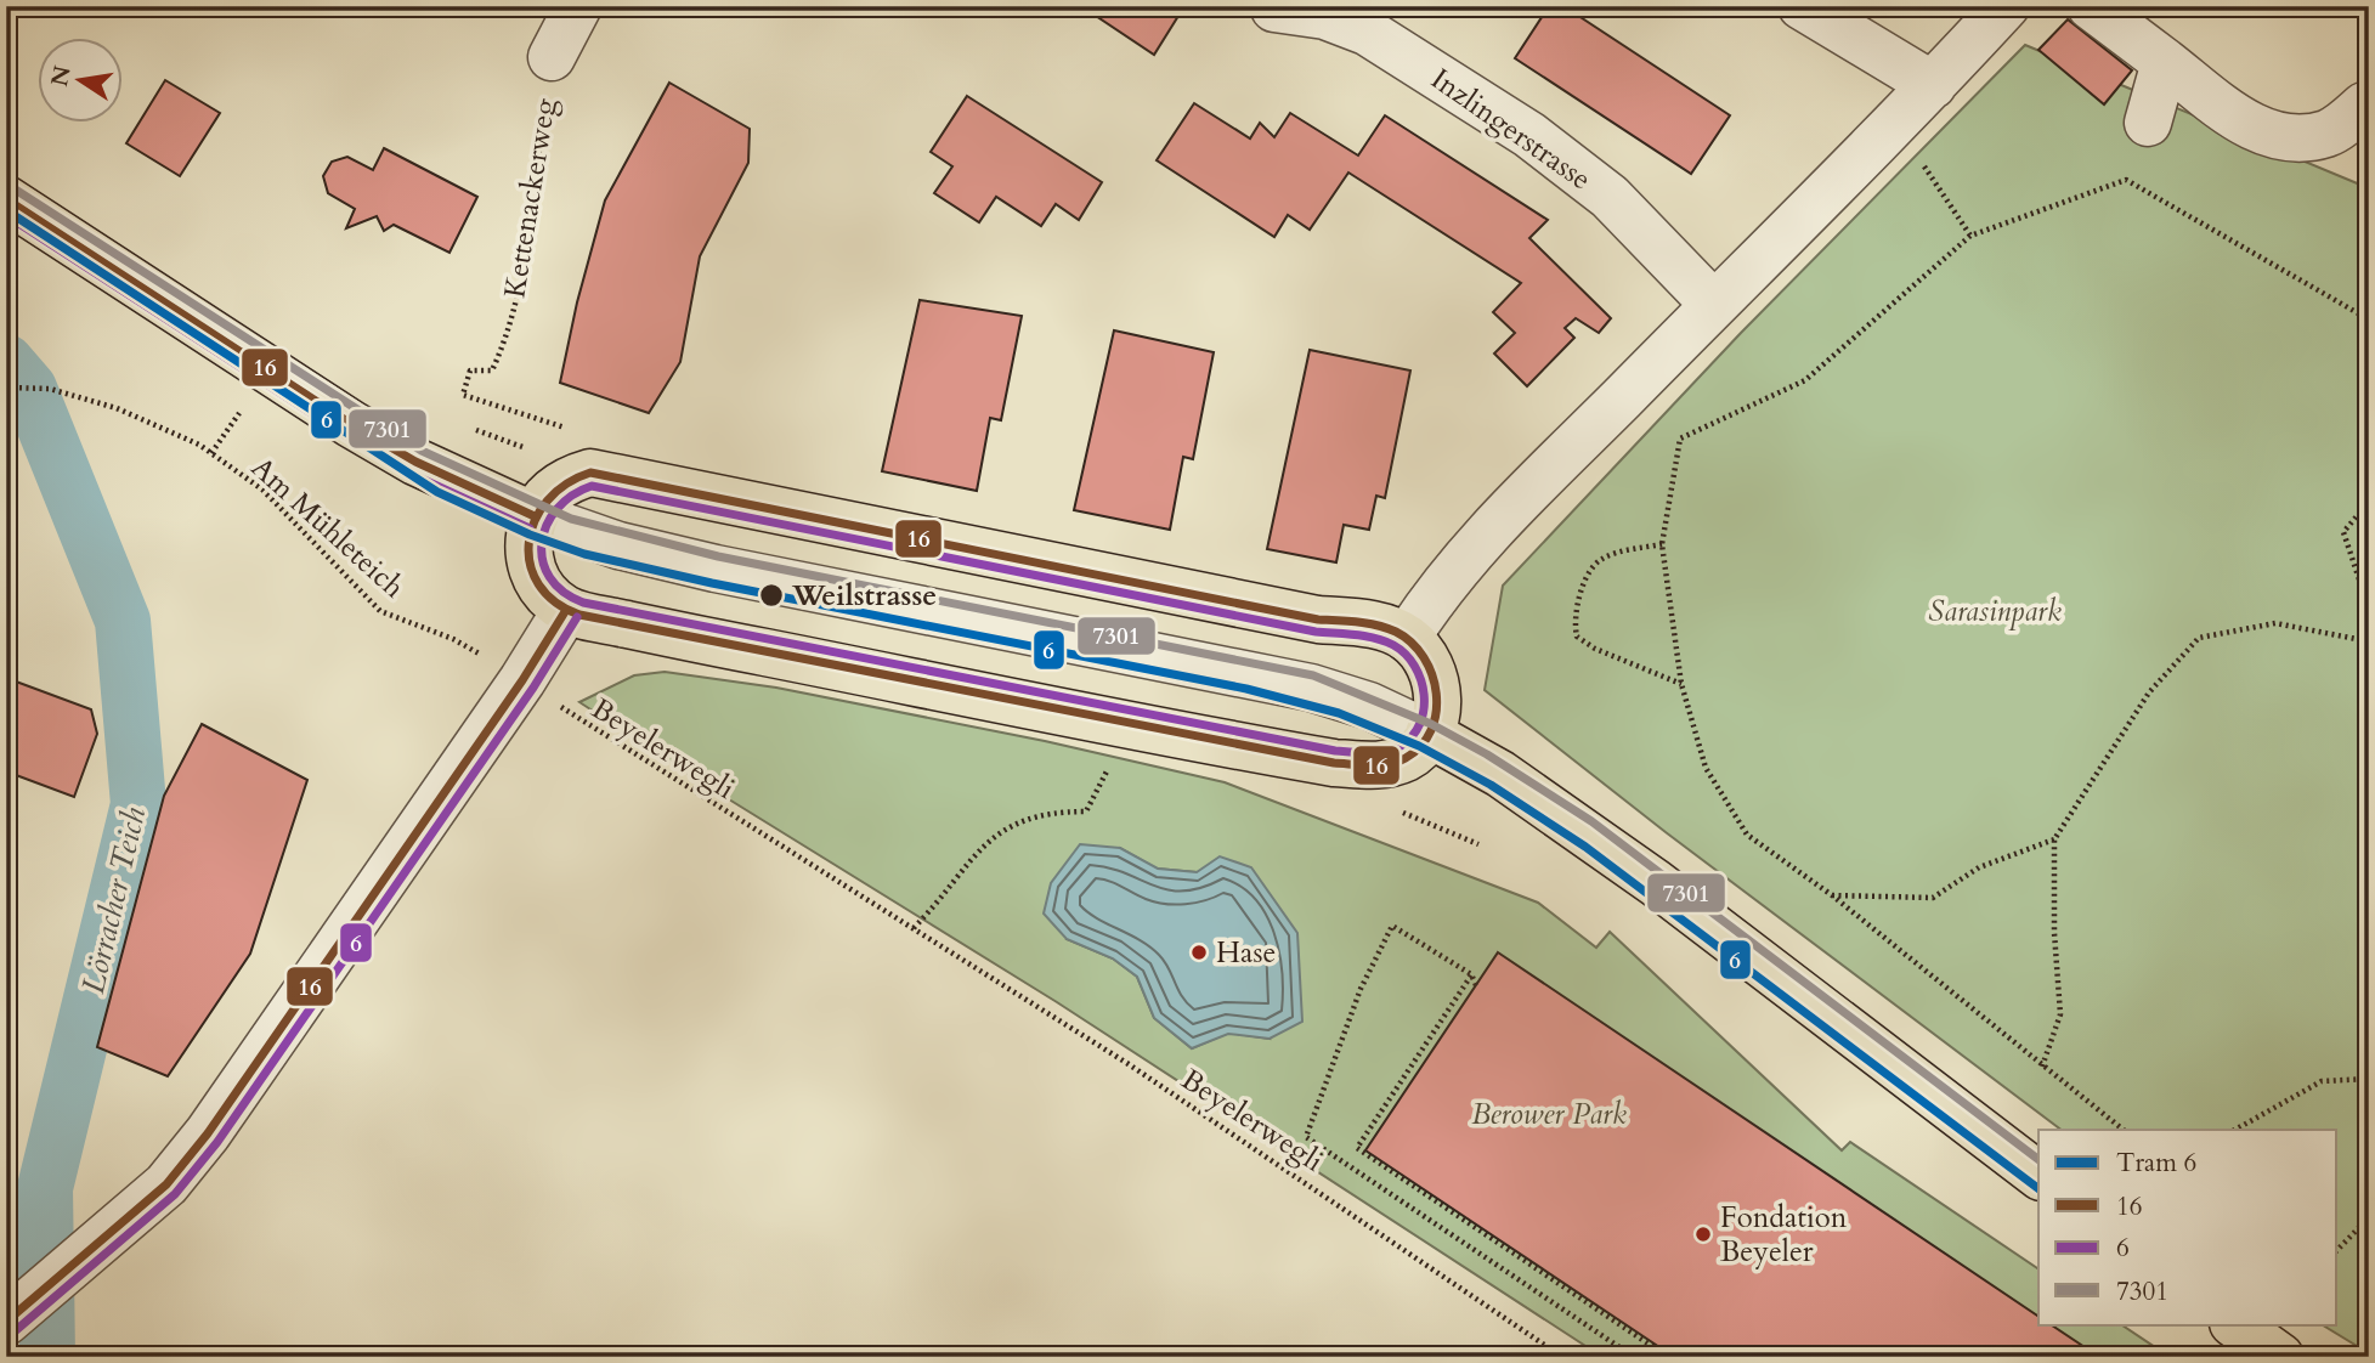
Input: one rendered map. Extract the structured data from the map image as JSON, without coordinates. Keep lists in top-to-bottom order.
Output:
{
  "streets": {
    "street": ["Inzlingerstrasse", "Kettenackerweg"],
    "path": ["Am Mühleteich", "Beyelerwegli"]
  },
  "crossings": [
    ["Am Mühleteich", "Beyelerwegli"]
  ],
  "water": ["Lörracher Teich"],
  "parks": ["Sarasinpark", "Berower Park"],
  "places": ["Weilstrasse", "Hase", "Fondation Beyeler"],
  "lines": [
    "transit line 7301",
    "transit line 16",
    "tram line 6",
    "transit line 6"
  ],
  "legend": [
    "Tram 6",
    "16",
    "6",
    "7301"
  ],
  "north": "left"
}
